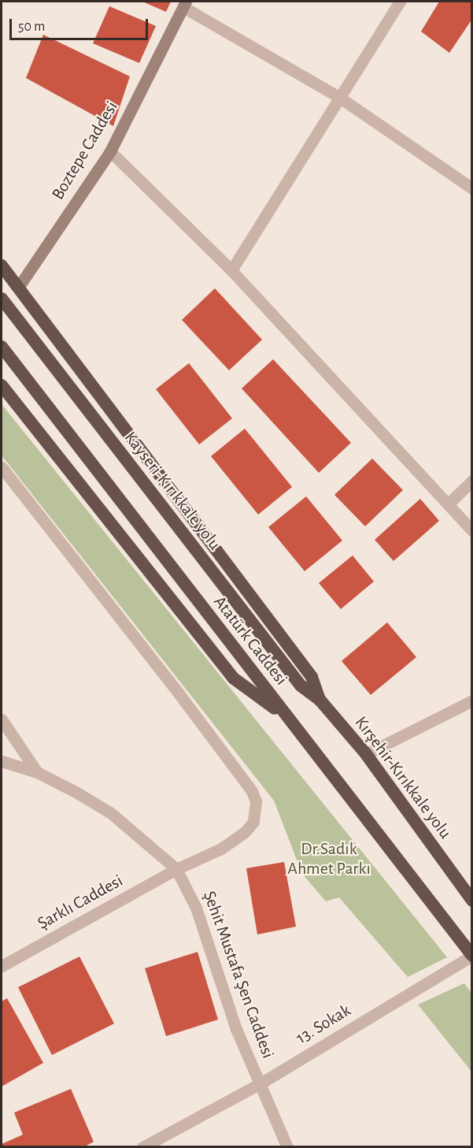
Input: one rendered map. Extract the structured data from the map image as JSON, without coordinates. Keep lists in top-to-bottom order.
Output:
{
  "streets": {
    "highway": ["Kayseri-Kırıkkale yolu", "Atatürk Caddesi", "Kırşehir-Kırıkkale yolu"],
    "main road": ["Boztepe Caddesi"],
    "street": ["Şarklı Caddesi", "Şehit Mustafa Şen Caddesi", "13. Sokak"]
  },
  "crossings": [
    ["Kayseri-Kırıkkale yolu", "Kırşehir-Kırıkkale yolu"],
    ["Atatürk Caddesi", "13. Sokak"],
    ["Şarklı Caddesi", "Şehit Mustafa Şen Caddesi"],
    ["Şehit Mustafa Şen Caddesi", "13. Sokak"]
  ],
  "parks": ["Dr.Sadık Ahmet Parkı"],
  "scale_bar": "50 m"
}
